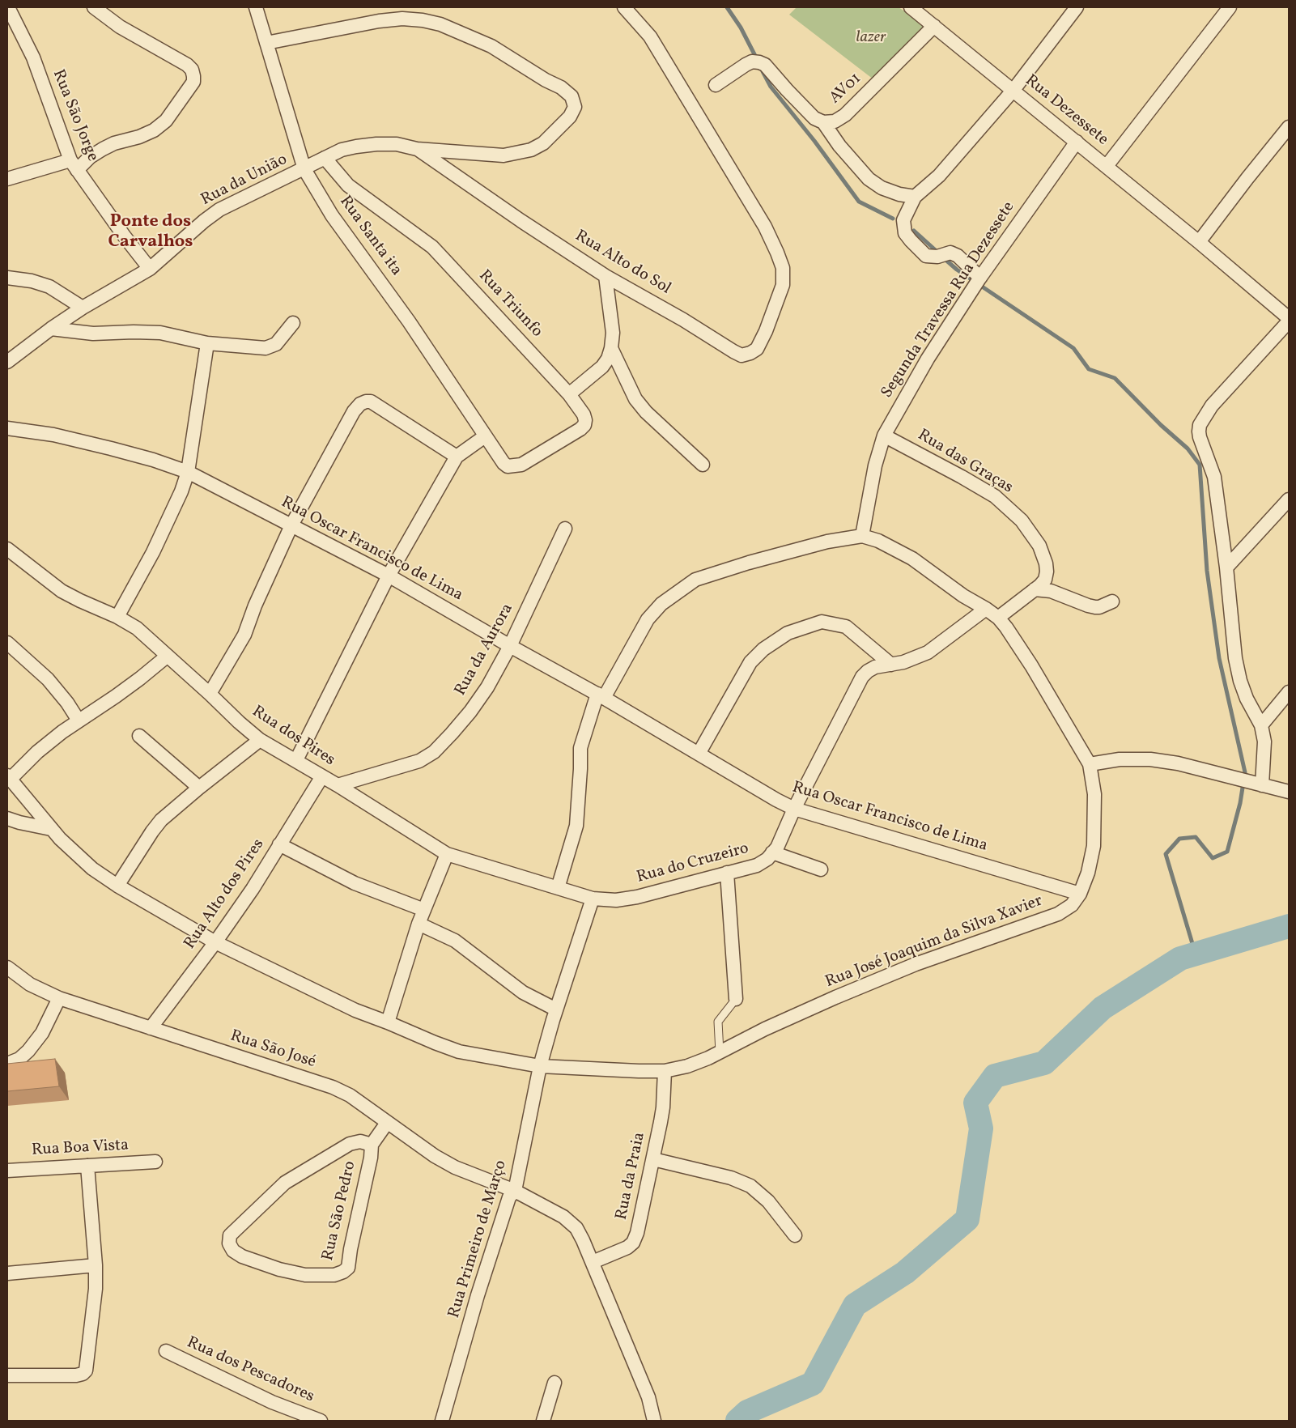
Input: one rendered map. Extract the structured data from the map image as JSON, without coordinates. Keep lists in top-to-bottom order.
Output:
{
  "streets": {
    "street": [
      "AV01",
      "Rua Dezessete",
      "Rua São Jorge",
      "Rua da União",
      "Rua Santa ita",
      "Rua Alto do Sol",
      "Segunda Travessa Rua Dezessete",
      "Rua Triunfo",
      "Rua das Graças",
      "Rua Oscar Francisco de Lima",
      "Rua da Aurora",
      "Rua dos Pires",
      "Rua do Cruzeiro",
      "Rua Alto dos Pires",
      "Rua José Joaquim da Silva Xavier",
      "Rua São José",
      "Rua Boa Vista",
      "Rua da Praia",
      "Rua São Pedro",
      "Rua Primeiro de Março",
      "Rua dos Pescadores"
    ]
  },
  "crossings": [
    ["AV01", "Rua Dezessete"],
    ["Rua Dezessete", "Segunda Travessa Rua Dezessete"],
    ["Rua São Jorge", "Rua da União"],
    ["Rua da União", "Rua Santa ita"],
    ["Rua da União", "Rua Alto do Sol"],
    ["Rua da União", "Rua Triunfo"],
    ["Rua Santa ita", "Rua Triunfo"],
    ["Segunda Travessa Rua Dezessete", "Rua das Graças"],
    ["Segunda Travessa Rua Dezessete", "Rua José Joaquim da Silva Xavier"],
    ["Rua das Graças", "Rua José Joaquim da Silva Xavier"],
    ["Rua Oscar Francisco de Lima", "Rua da Aurora"],
    ["Rua Oscar Francisco de Lima", "Rua do Cruzeiro"],
    ["Rua Oscar Francisco de Lima", "Rua José Joaquim da Silva Xavier"],
    ["Rua da Aurora", "Rua dos Pires"],
    ["Rua dos Pires", "Rua do Cruzeiro"],
    ["Rua dos Pires", "Rua Alto dos Pires"],
    ["Rua dos Pires", "Rua José Joaquim da Silva Xavier"],
    ["Rua dos Pires", "Rua Primeiro de Março"],
    ["Rua do Cruzeiro", "Rua José Joaquim da Silva Xavier"],
    ["Rua do Cruzeiro", "Rua Primeiro de Março"],
    ["Rua Alto dos Pires", "Rua José Joaquim da Silva Xavier"],
    ["Rua Alto dos Pires", "Rua São José"],
    ["Rua José Joaquim da Silva Xavier", "Rua da Praia"],
    ["Rua José Joaquim da Silva Xavier", "Rua Primeiro de Março"],
    ["Rua São José", "Rua da Praia"],
    ["Rua São José", "Rua São Pedro"],
    ["Rua São José", "Rua Primeiro de Março"]
  ],
  "districts": ["Ponte dos Carvalhos"],
  "parks": ["lazer"]
}
